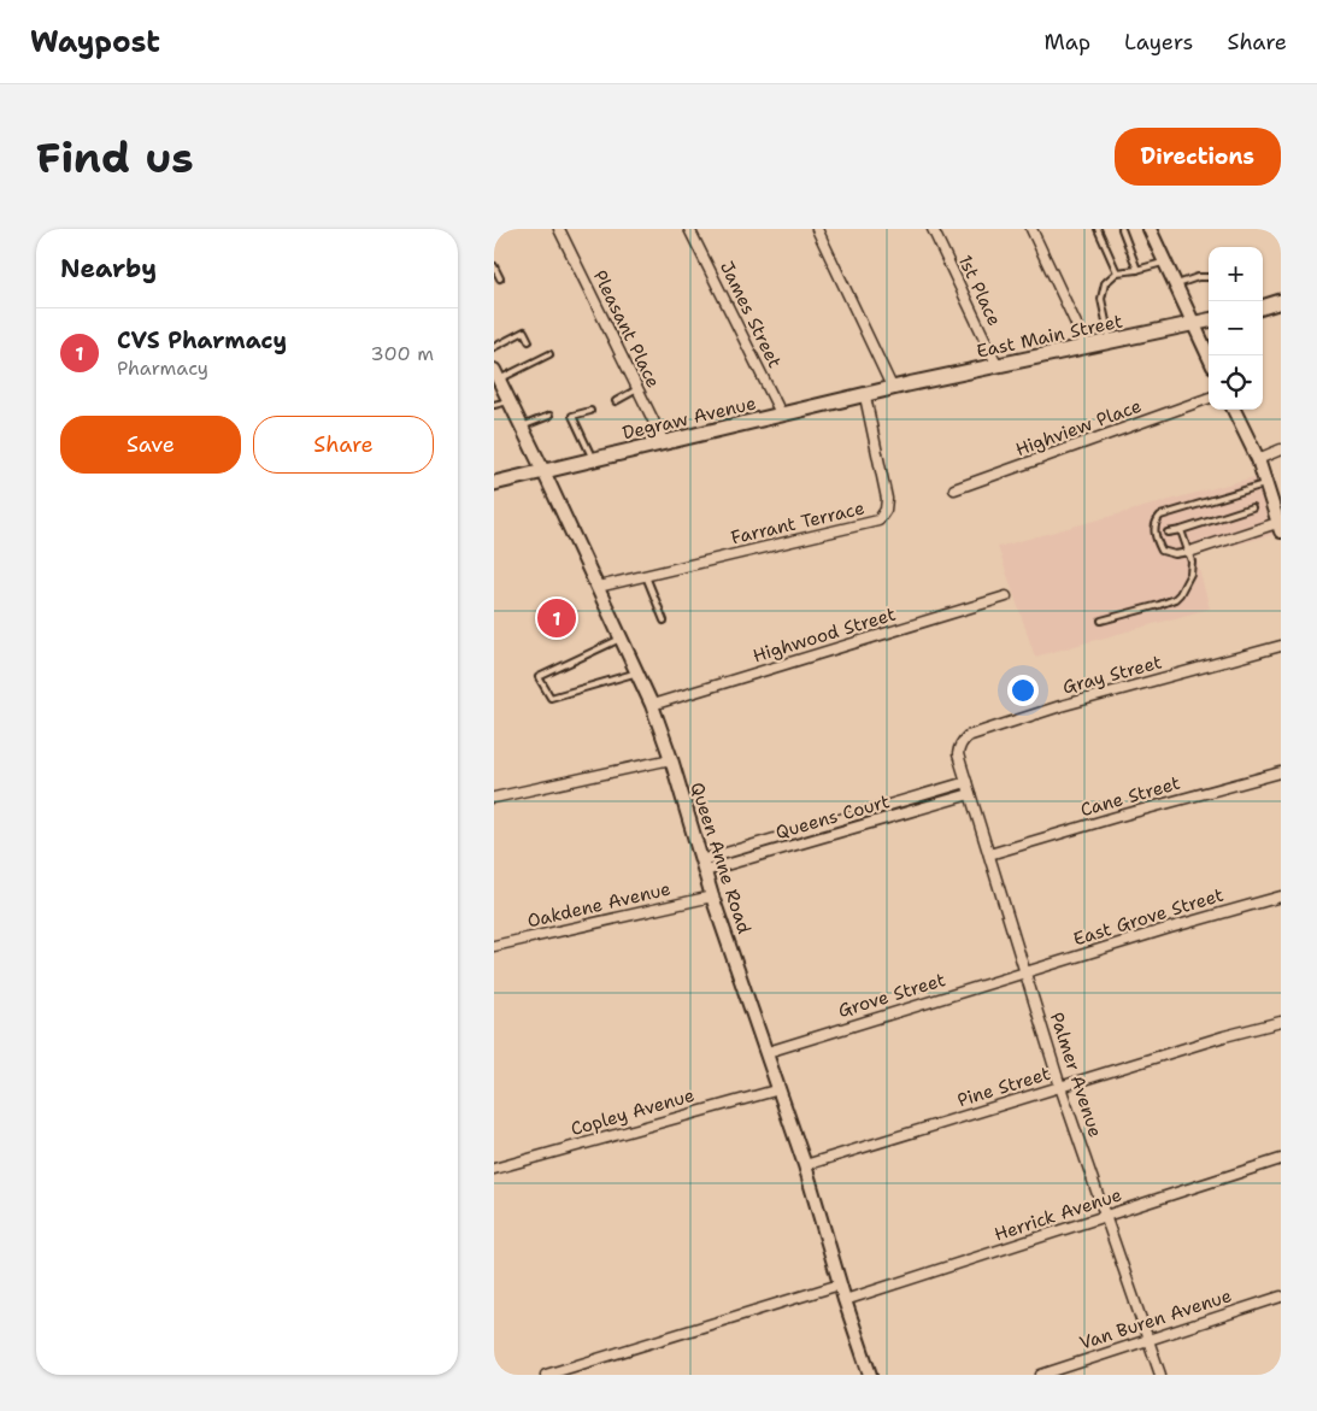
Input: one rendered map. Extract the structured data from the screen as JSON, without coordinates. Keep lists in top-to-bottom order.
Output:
{
  "streets": {
    "main road": ["East Main Street", "Degraw Avenue"],
    "street": [
      "1st Place",
      "James Street",
      "Pleasant Place",
      "Highview Place",
      "Farrant Terrace",
      "Highwood Street",
      "Gray Street",
      "Cane Street",
      "Queens Court",
      "Queen Anne Road",
      "Oakdene Avenue",
      "East Grove Street",
      "Grove Street",
      "Palmer Avenue",
      "Pine Street",
      "Copley Avenue",
      "Herrick Avenue",
      "Van Buren Avenue"
    ]
  },
  "crossings": [
    ["1st Place", "East Main Street"],
    ["James Street", "Degraw Avenue"],
    ["Pleasant Place", "Degraw Avenue"],
    ["East Main Street", "Degraw Avenue"],
    ["Degraw Avenue", "Farrant Terrace"],
    ["Degraw Avenue", "Queen Anne Road"],
    ["Farrant Terrace", "Queen Anne Road"],
    ["Highwood Street", "Queen Anne Road"],
    ["Gray Street", "Queens Court"],
    ["Gray Street", "Palmer Avenue"],
    ["Cane Street", "Palmer Avenue"],
    ["Queens Court", "Queen Anne Road"],
    ["Queens Court", "Palmer Avenue"],
    ["Queen Anne Road", "Oakdene Avenue"],
    ["Queen Anne Road", "Grove Street"],
    ["Queen Anne Road", "Pine Street"],
    ["Queen Anne Road", "Copley Avenue"],
    ["Queen Anne Road", "Herrick Avenue"],
    ["East Grove Street", "Grove Street"],
    ["East Grove Street", "Palmer Avenue"],
    ["Grove Street", "Palmer Avenue"],
    ["Palmer Avenue", "Pine Street"],
    ["Palmer Avenue", "Herrick Avenue"],
    ["Palmer Avenue", "Van Buren Avenue"]
  ],
  "page": {
    "header": "Waypost",
    "nav": ["Map", "Layers", "Share"],
    "buttons": [
      "Directions",
      ["Save", "Share"]
    ],
    "title": "Find us",
    "heading": "Nearby",
    "map_buttons": ["+", "−"],
    "list": [
      {
        "mark": "1",
        "name": "CVS Pharmacy",
        "note": "Pharmacy",
        "value": "300 m"
      }
    ],
    "pins": "1"
  }
}
